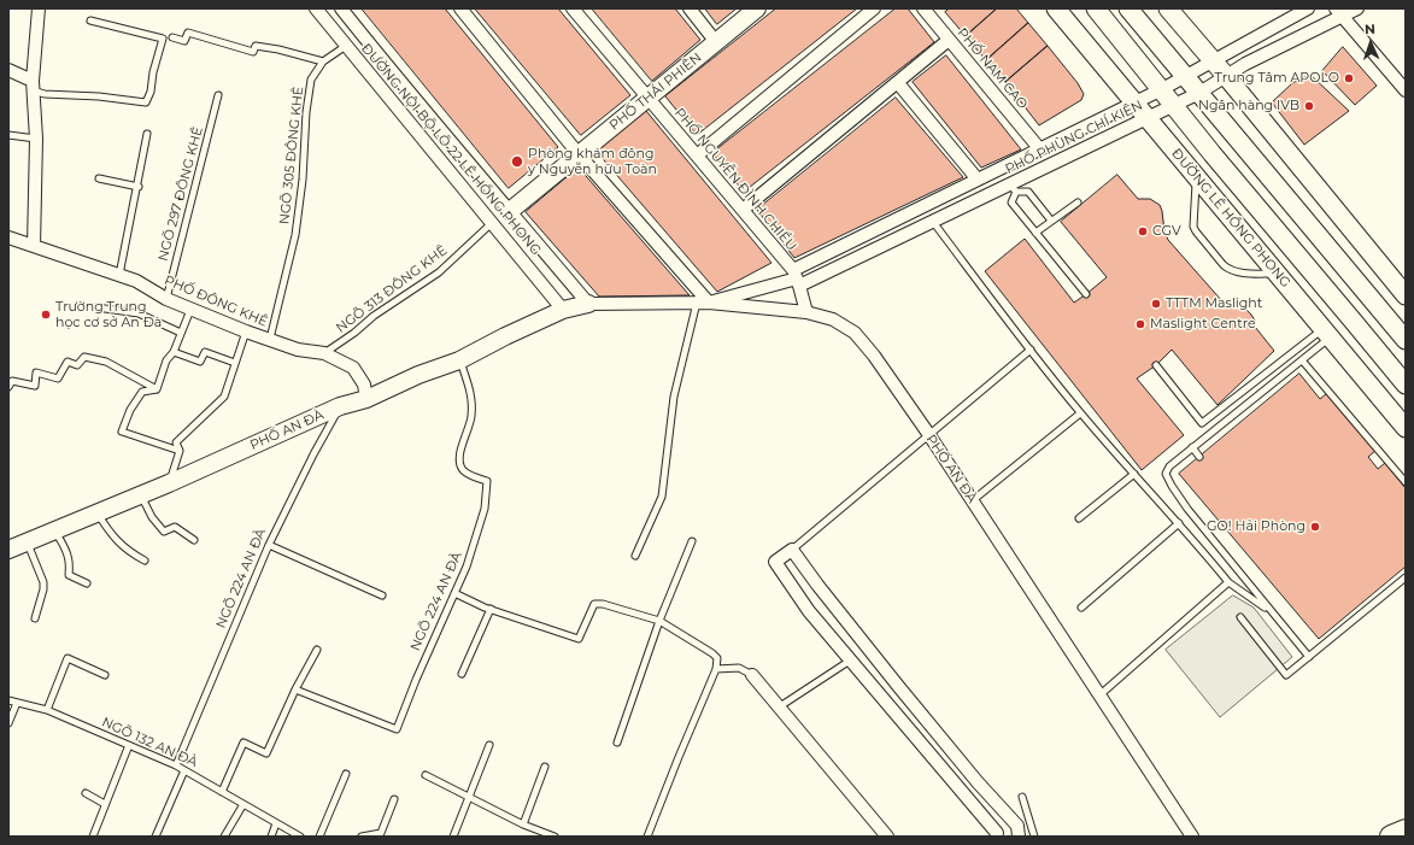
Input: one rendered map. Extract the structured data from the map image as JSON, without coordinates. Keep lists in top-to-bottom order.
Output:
{
  "streets": {
    "main road": ["ĐƯỜNG LÊ HỒNG PHONG"],
    "street": [
      "PHỐ NAM CAO",
      "PHỐ THÁI PHIÊN",
      "PHỐ PHÙNG CHÍ KIÊN",
      "ĐƯỜNG NỘI BỘ LÔ 22 LÊ HỒNG PHONG",
      "PHỐ NGUYỄN ĐÌNH CHIỂU",
      "PHỐ ĐÔNG KHÊ",
      "PHỐ AN ĐÀ"
    ],
    "lane": [
      "NGÕ 305 ĐÔNG KHÊ",
      "NGÕ 297 ĐÔNG KHÊ",
      "NGÕ 313 ĐÔNG KHÊ",
      "NGÕ 224 AN ĐÀ",
      "NGÕ 132 AN ĐÀ"
    ]
  },
  "crossings": [
    ["PHỐ NAM CAO", "PHỐ PHÙNG CHÍ KIÊN"],
    ["PHỐ THÁI PHIÊN", "ĐƯỜNG NỘI BỘ LÔ 22 LÊ HỒNG PHONG"],
    ["PHỐ THÁI PHIÊN", "PHỐ NGUYỄN ĐÌNH CHIỂU"],
    ["PHỐ PHÙNG CHÍ KIÊN", "PHỐ NGUYỄN ĐÌNH CHIỂU"],
    ["PHỐ PHÙNG CHÍ KIÊN", "ĐƯỜNG LÊ HỒNG PHONG"],
    ["ĐƯỜNG NỘI BỘ LÔ 22 LÊ HỒNG PHONG", "NGÕ 305 ĐÔNG KHÊ"],
    ["ĐƯỜNG NỘI BỘ LÔ 22 LÊ HỒNG PHONG", "NGÕ 313 ĐÔNG KHÊ"],
    ["ĐƯỜNG NỘI BỘ LÔ 22 LÊ HỒNG PHONG", "PHỐ AN ĐÀ"],
    ["NGÕ 305 ĐÔNG KHÊ", "PHỐ ĐÔNG KHÊ"],
    ["PHỐ NGUYỄN ĐÌNH CHIỂU", "PHỐ AN ĐÀ"],
    ["NGÕ 297 ĐÔNG KHÊ", "PHỐ ĐÔNG KHÊ"],
    ["NGÕ 313 ĐÔNG KHÊ", "PHỐ ĐÔNG KHÊ"],
    ["PHỐ ĐÔNG KHÊ", "PHỐ AN ĐÀ"],
    ["PHỐ AN ĐÀ", "NGÕ 224 AN ĐÀ"],
    ["NGÕ 224 AN ĐÀ", "NGÕ 132 AN ĐÀ"]
  ],
  "places": [
    "Trung Tâm APOLO",
    "Ngân hàng IVB",
    "Phòng khám đông y Nguyễn hữu Toàn",
    "CGV",
    "TTTM Maslight",
    "Trường Trung học cơ sở An Đà",
    "Maslight Centre",
    "GO! Hải Phòng"
  ],
  "north": "top"
}
